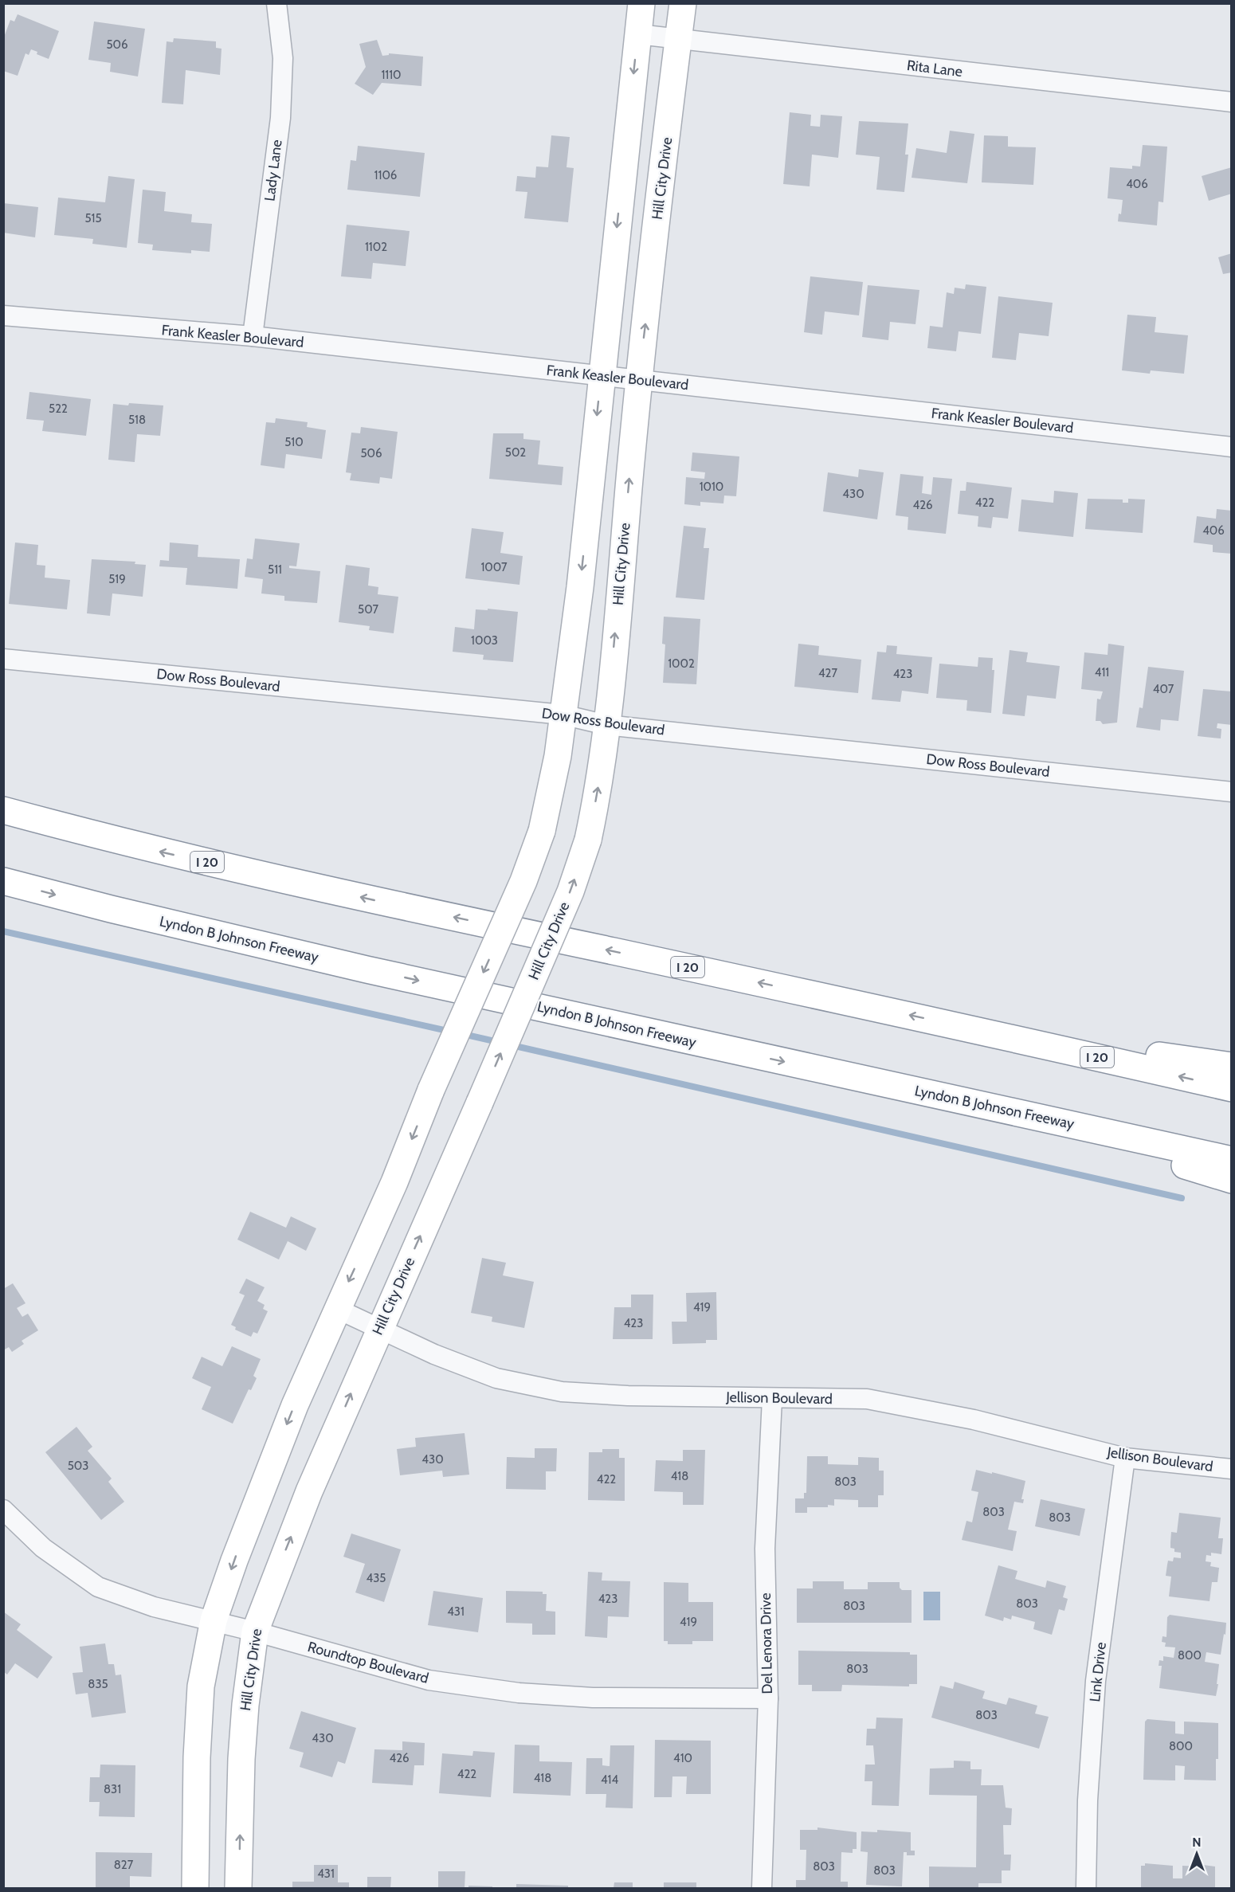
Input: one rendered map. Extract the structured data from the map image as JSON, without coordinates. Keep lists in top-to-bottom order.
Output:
{
  "streets": {
    "main road": ["Hill City Drive", "I 20", "Lyndon B Johnson Freeway"],
    "street": [
      "Rita Lane",
      "Lady Lane",
      "Frank Keasler Boulevard",
      "Dow Ross Boulevard",
      "Jellison Boulevard",
      "Del Lenora Drive",
      "Roundtop Boulevard",
      "Link Drive"
    ]
  },
  "crossings": [
    ["Rita Lane", "Hill City Drive"],
    ["Lady Lane", "Frank Keasler Boulevard"],
    ["Hill City Drive", "Frank Keasler Boulevard"],
    ["Hill City Drive", "Dow Ross Boulevard"],
    ["Hill City Drive", "Jellison Boulevard"],
    ["Hill City Drive", "Roundtop Boulevard"],
    ["Jellison Boulevard", "Del Lenora Drive"],
    ["Jellison Boulevard", "Link Drive"],
    ["Del Lenora Drive", "Roundtop Boulevard"]
  ],
  "house_numbers": [
    "506",
    "1110",
    "1106",
    "406",
    "515",
    "1102",
    "522",
    "518",
    "510",
    "502",
    "506",
    "1010",
    "430",
    "422",
    "426",
    "406",
    "1007",
    "511",
    "519",
    "507",
    "1003",
    "1002",
    "411",
    "427",
    "423",
    "407",
    "419",
    "423",
    "430",
    "503",
    "418",
    "422",
    "803",
    "803",
    "803",
    "435",
    "423",
    "803",
    "803",
    "431",
    "419",
    "800",
    "803",
    "835",
    "803",
    "430",
    "800",
    "426",
    "410",
    "422",
    "418",
    "414",
    "831",
    "827",
    "803",
    "803",
    "431"
  ],
  "north": "top"
}
